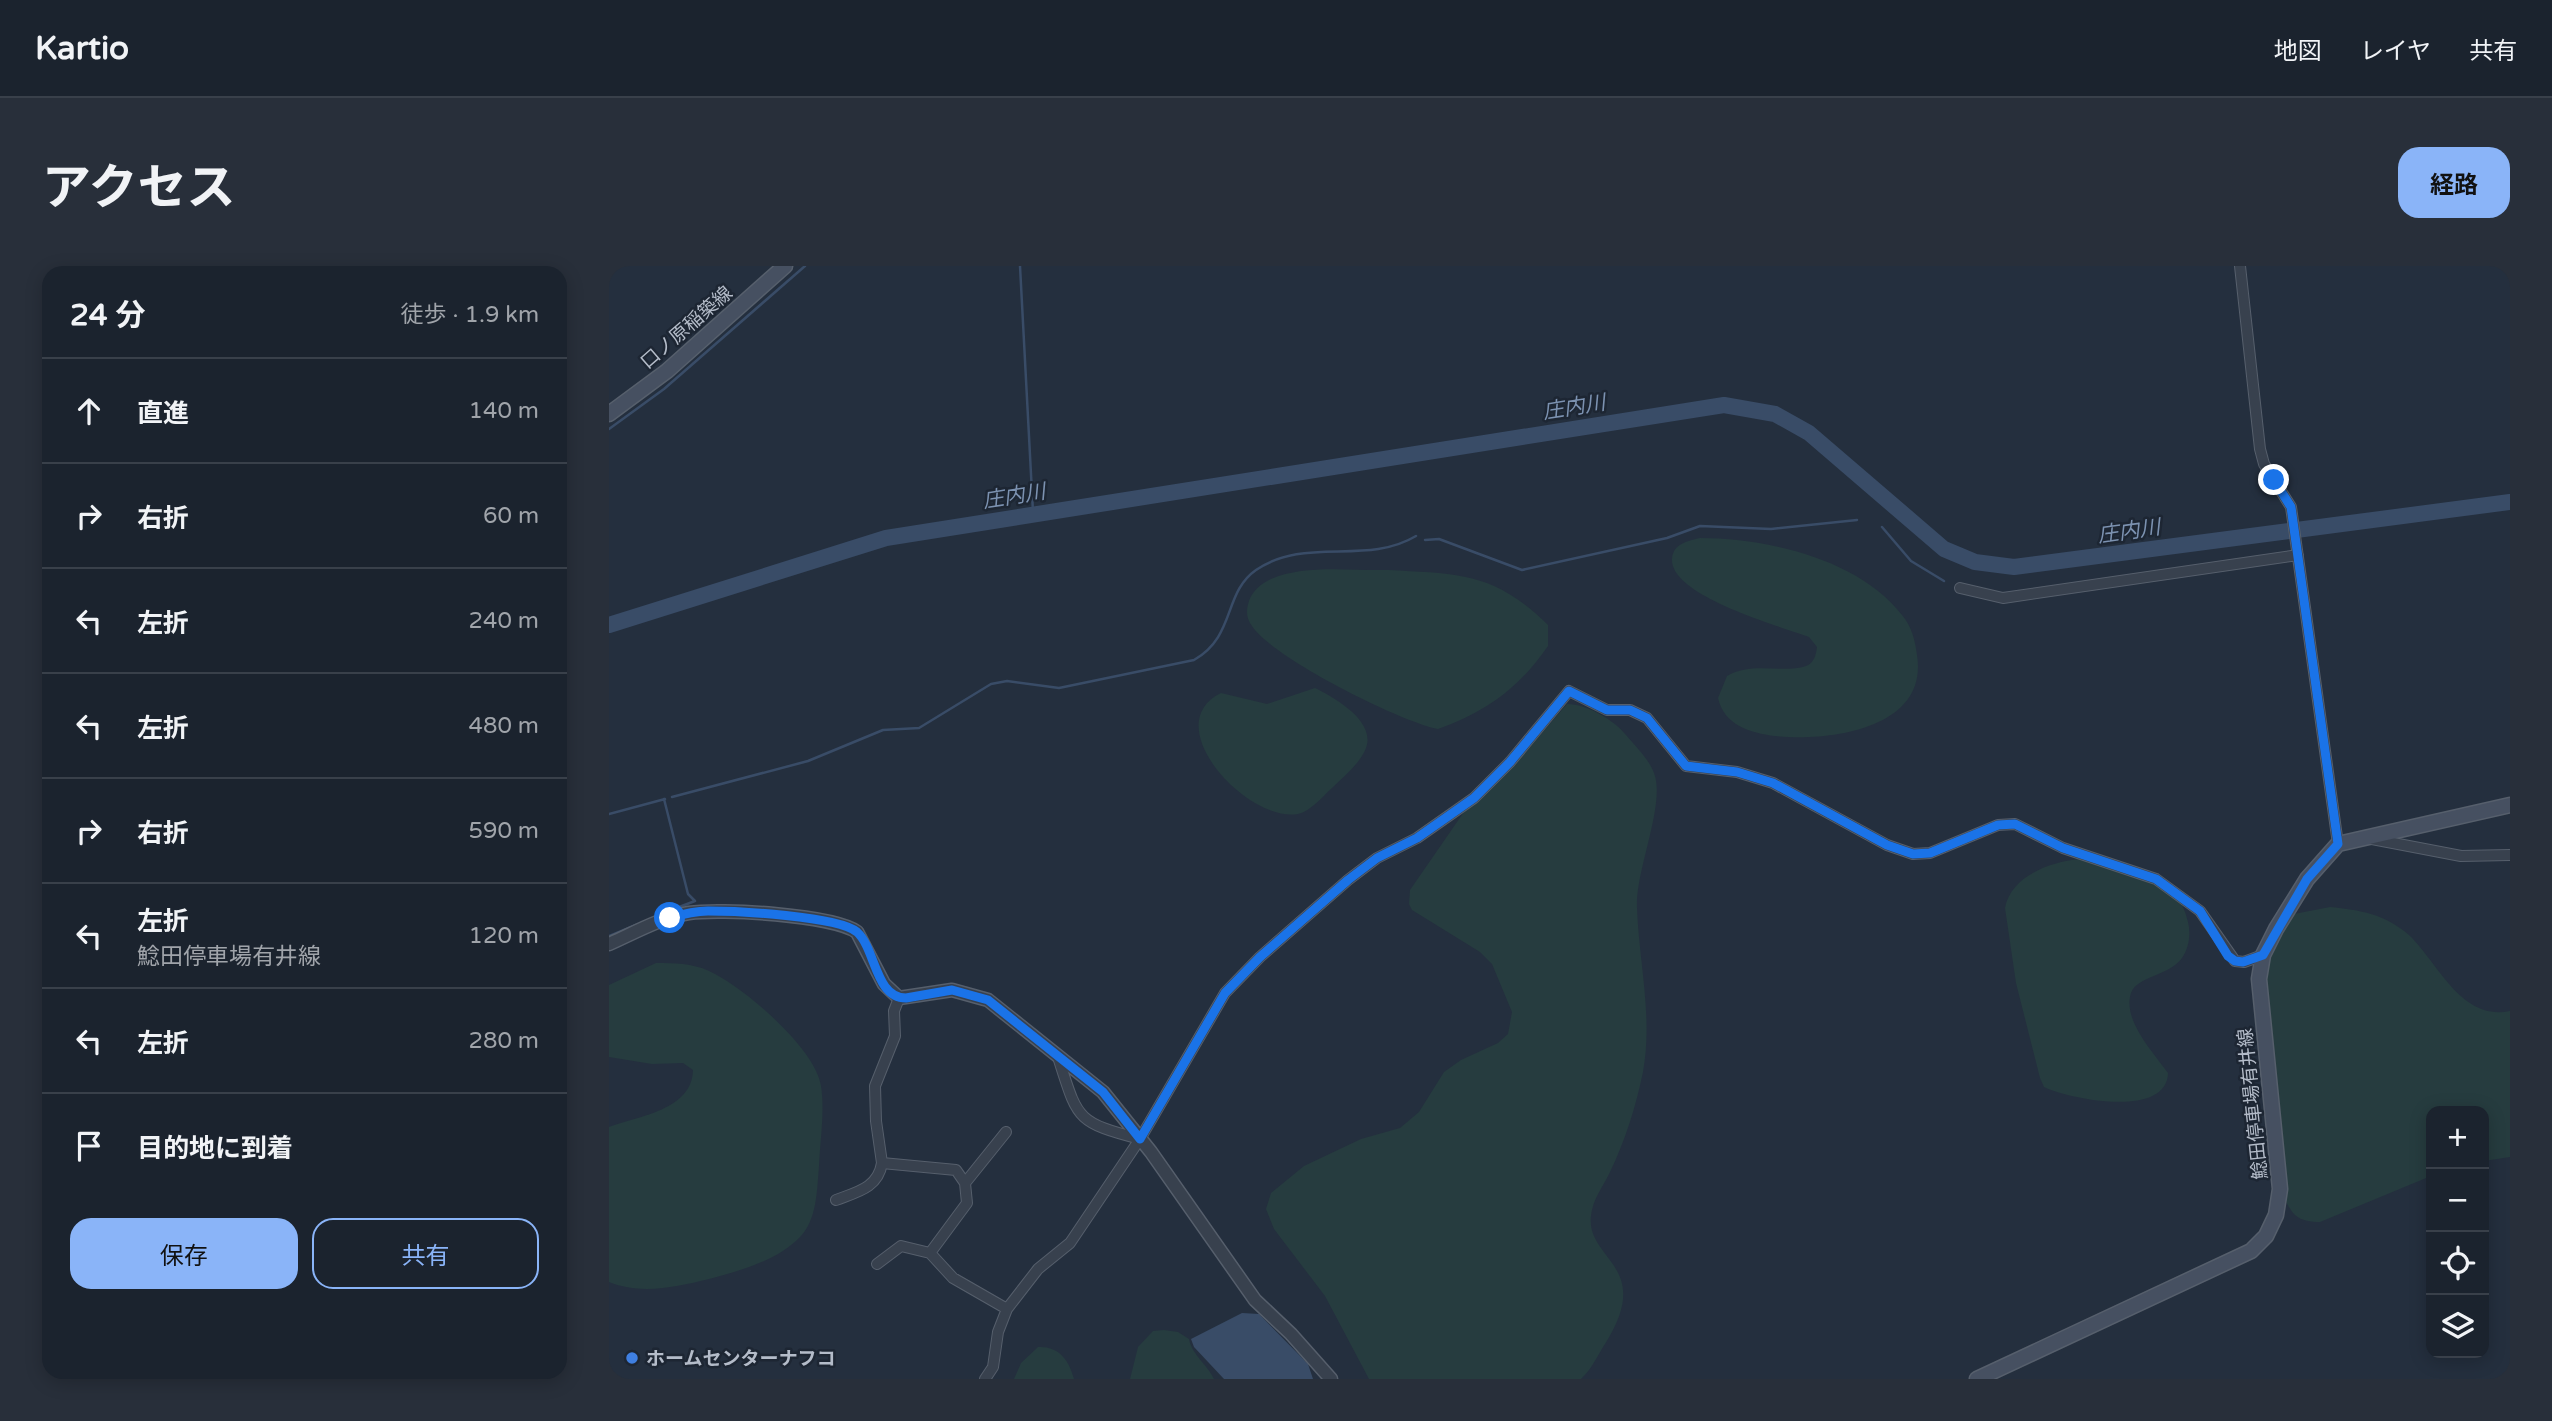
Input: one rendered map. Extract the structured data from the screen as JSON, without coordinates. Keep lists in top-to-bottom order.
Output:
{
  "streets": {
    "main road": ["口ノ原稲築線", "鯰田停車場有井線"]
  },
  "water": ["庄内川"],
  "places": ["ホームセンターナフコ"],
  "page": {
    "header": "Kartio",
    "nav": ["地図", "レイヤ", "共有"],
    "title": "アクセス",
    "buttons": [
      "経路",
      ["保存", "共有"]
    ],
    "heading": ["24 分", "徒歩 · 1.9 km"],
    "list": [
      ["直進", "140 m"],
      ["右折", "60 m"],
      ["左折", "240 m"],
      ["左折", "480 m"],
      ["右折", "590 m"],
      ["左折", "鯰田停車場有井線", "120 m"],
      ["左折", "280 m"],
      "目的地に到着"
    ],
    "map_buttons": ["+", "−"]
  }
}
